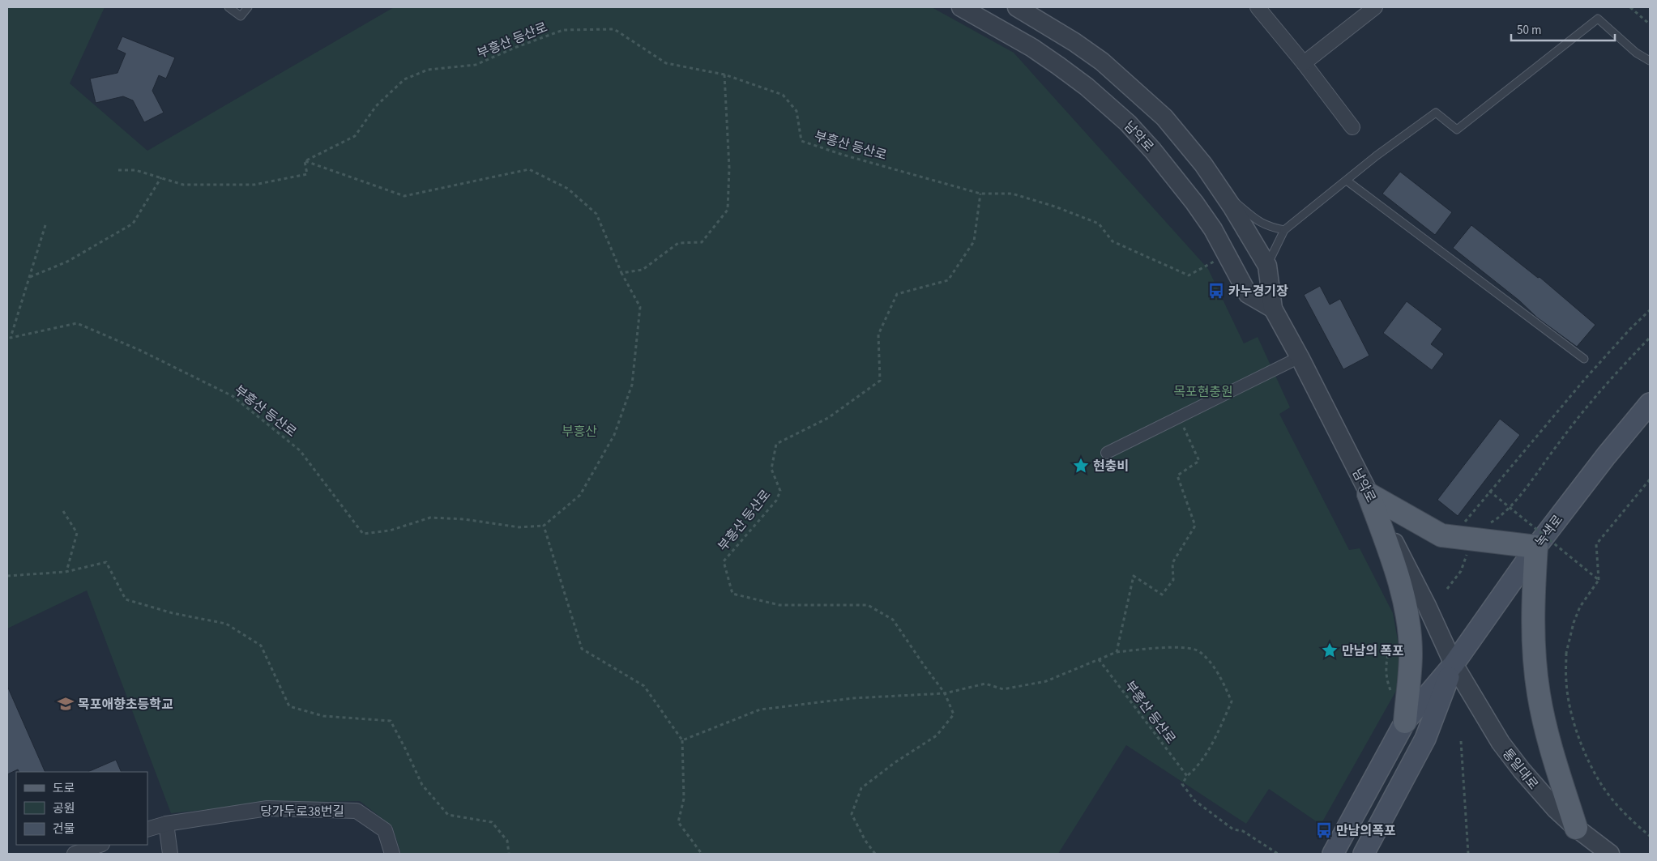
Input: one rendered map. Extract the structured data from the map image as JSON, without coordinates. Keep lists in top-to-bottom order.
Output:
{
  "streets": {
    "main road": ["녹색로"],
    "street": ["남악로", "통일대로", "당가두로38번길"],
    "path": ["부흥산 등산로"]
  },
  "crossings": [
    ["부흥산 등산로", "남악로"],
    ["남악로", "녹색로"],
    ["남악로", "통일대로"],
    ["녹색로", "통일대로"]
  ],
  "parks": ["목포현충원", "부흥산"],
  "places": {
    "bus stop": ["카누경기장", "만남의폭포"],
    "place": ["현충비", "만남의 폭포"],
    "school or university": ["목포애향초등학교"]
  },
  "legend": ["도로", "공원", "건물"],
  "scale_bar": "50 m"
}
